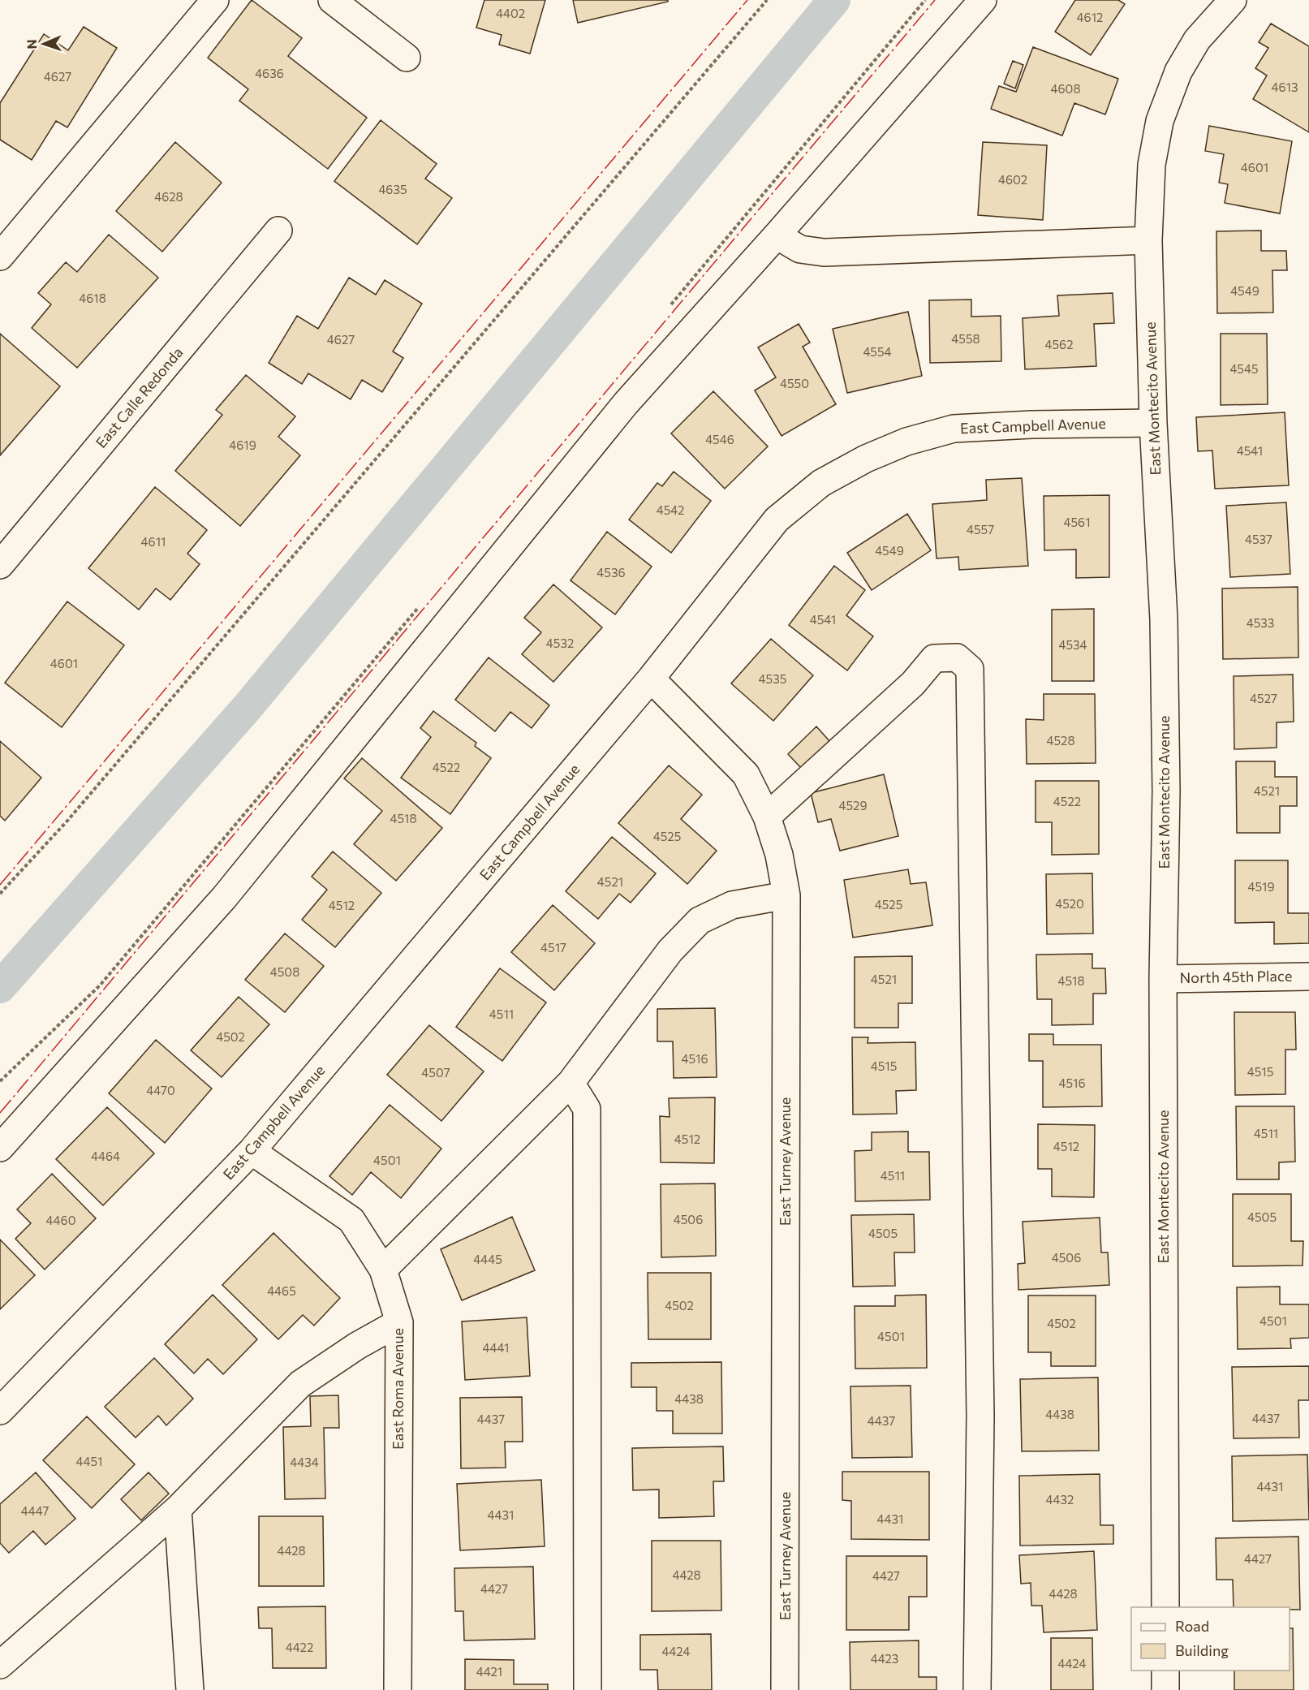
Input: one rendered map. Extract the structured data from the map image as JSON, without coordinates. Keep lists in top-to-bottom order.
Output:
{
  "streets": {
    "street": [
      "East Calle Redonda",
      "East Montecito Avenue",
      "East Campbell Avenue",
      "North 45th Place",
      "East Turney Avenue",
      "East Roma Avenue"
    ]
  },
  "crossings": [
    ["East Montecito Avenue", "East Campbell Avenue"],
    ["East Montecito Avenue", "North 45th Place"],
    ["East Campbell Avenue", "East Turney Avenue"],
    ["East Campbell Avenue", "East Roma Avenue"]
  ],
  "house_numbers": [
    "4402",
    "4612",
    "4636",
    "4627",
    "4613",
    "4608",
    "4601",
    "4602",
    "4635",
    "4628",
    "4549",
    "4618",
    "4558",
    "4627",
    "4562",
    "4554",
    "4545",
    "4550",
    "4546",
    "4619",
    "4541",
    "4542",
    "4561",
    "4557",
    "4537",
    "4611",
    "4549",
    "4536",
    "4541",
    "4533",
    "4532",
    "4534",
    "4601",
    "4535",
    "4527",
    "4528",
    "4522",
    "4521",
    "4522",
    "4529",
    "4518",
    "4525",
    "4521",
    "4519",
    "4520",
    "4525",
    "4512",
    "4517",
    "4508",
    "4521",
    "4518",
    "4511",
    "4502",
    "4516",
    "4515",
    "4515",
    "4507",
    "4516",
    "4470",
    "4511",
    "4512",
    "4512",
    "4464",
    "4501",
    "4511",
    "4505",
    "4506",
    "4460",
    "4505",
    "4506",
    "4445",
    "4465",
    "4502",
    "4501",
    "4502",
    "4501",
    "4441",
    "4438",
    "4438",
    "4437",
    "4437",
    "4437",
    "4451",
    "4434",
    "4431",
    "4432",
    "4447",
    "4431",
    "4431",
    "4428",
    "4427",
    "4428",
    "4427",
    "4427",
    "4428",
    "4422",
    "4424",
    "4423",
    "4424",
    "4421"
  ],
  "legend": ["Road", "Building"],
  "north": "left"
}
